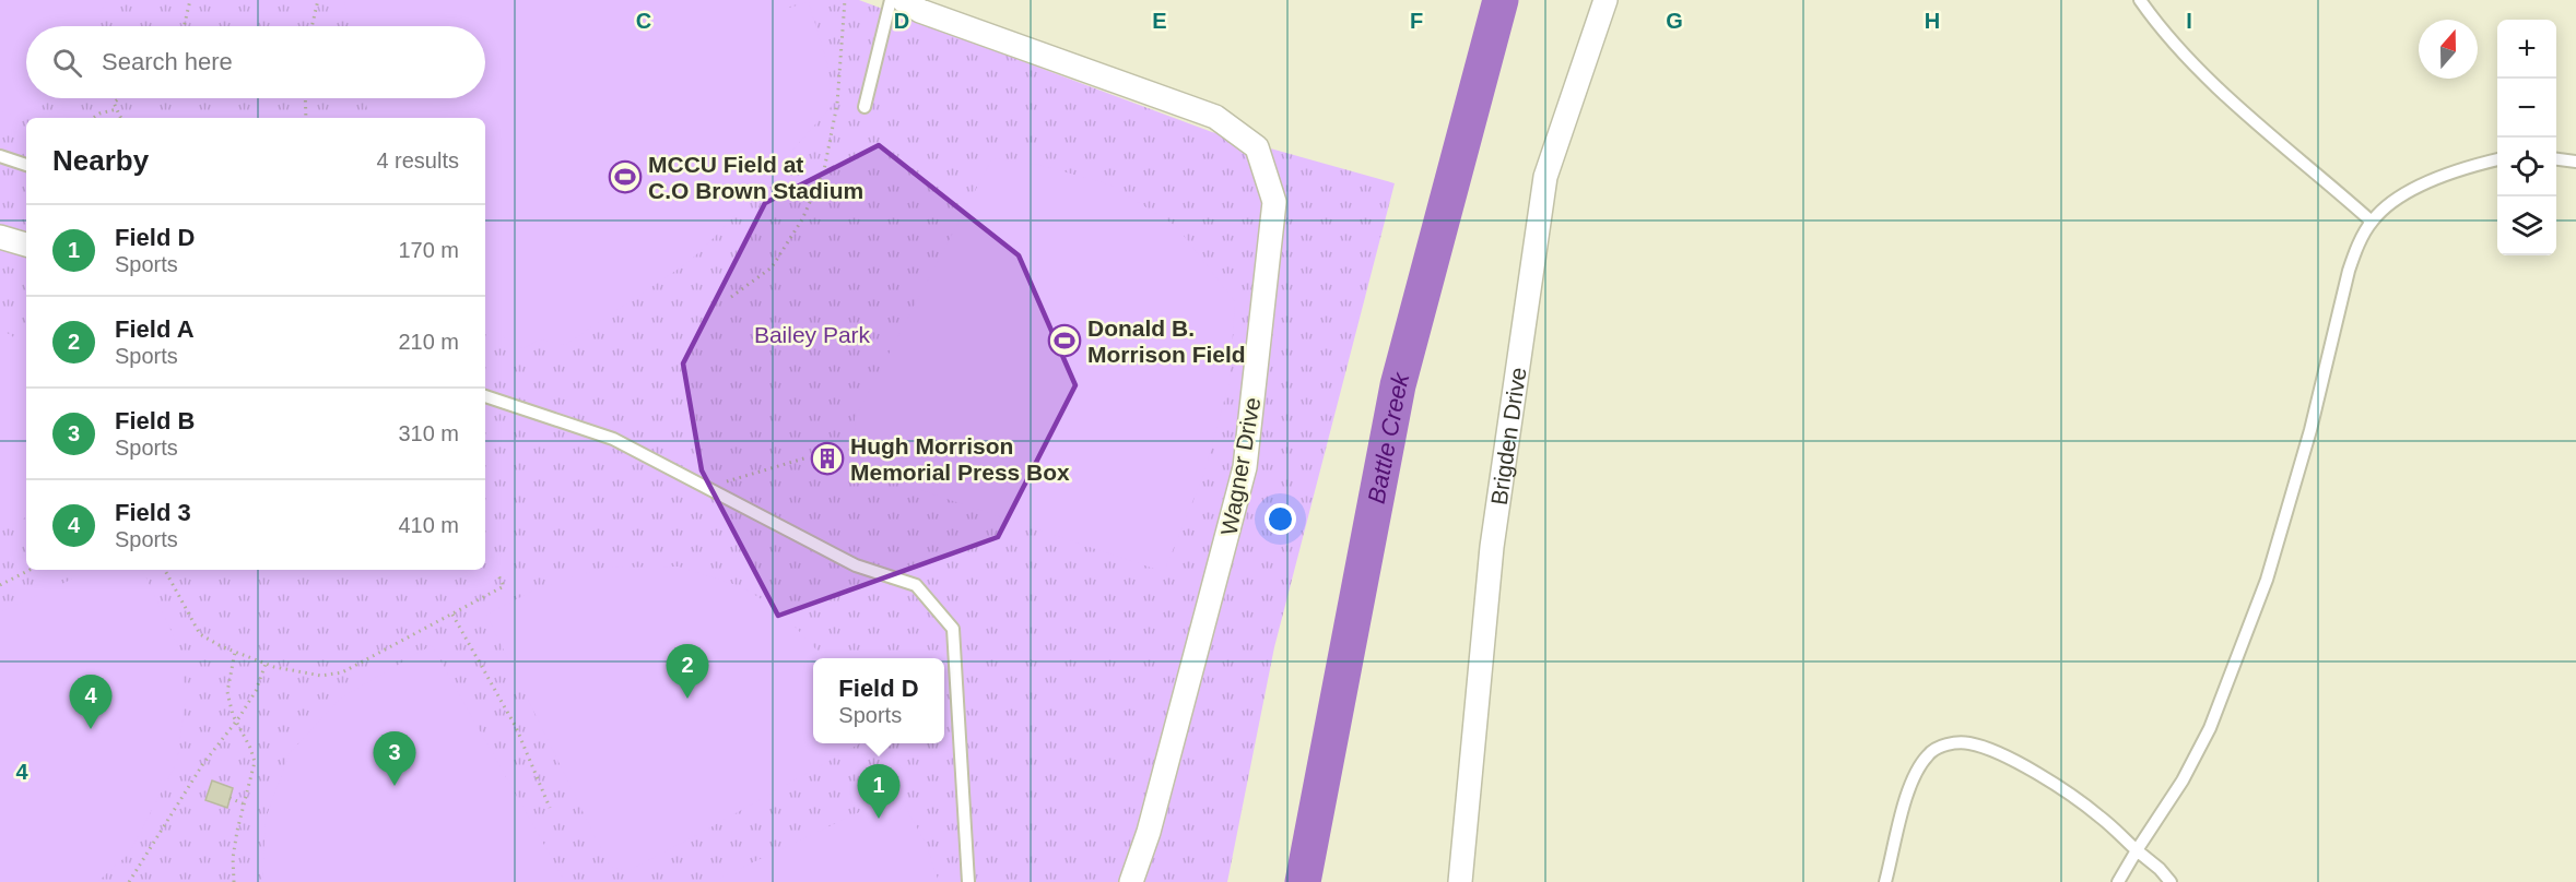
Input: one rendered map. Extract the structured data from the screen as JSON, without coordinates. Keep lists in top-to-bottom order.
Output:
{
  "streets": {
    "street": ["Brigden Drive", "Wagner Drive"]
  },
  "water": ["Battle Creek"],
  "parks": ["Bailey Park"],
  "places": {
    "sports": ["MCCU Field at C.O Brown Stadium", "Donald B. Morrison Field"],
    "building": ["Hugh Morrison Memorial Press Box"]
  },
  "north": "top",
  "page": {
    "map_buttons": ["+", "−"],
    "search": "Search here",
    "heading": ["Nearby", "4 results"],
    "list": [
      {
        "mark": "1",
        "name": "Field D",
        "note": "Sports",
        "value": "170 m"
      },
      {
        "mark": "2",
        "name": "Field A",
        "note": "Sports",
        "value": "210 m"
      },
      {
        "mark": "3",
        "name": "Field B",
        "note": "Sports",
        "value": "310 m"
      },
      {
        "mark": "4",
        "name": "Field 3",
        "note": "Sports",
        "value": "410 m"
      }
    ],
    "pins": [
      "2",
      "4",
      "3",
      "1"
    ],
    "popup": ["Field D", "Sports"]
  },
  "grid": {
    "columns": [
      "C",
      "D",
      "E",
      "F",
      "G",
      "H",
      "I"
    ],
    "rows": ["4"]
  }
}
